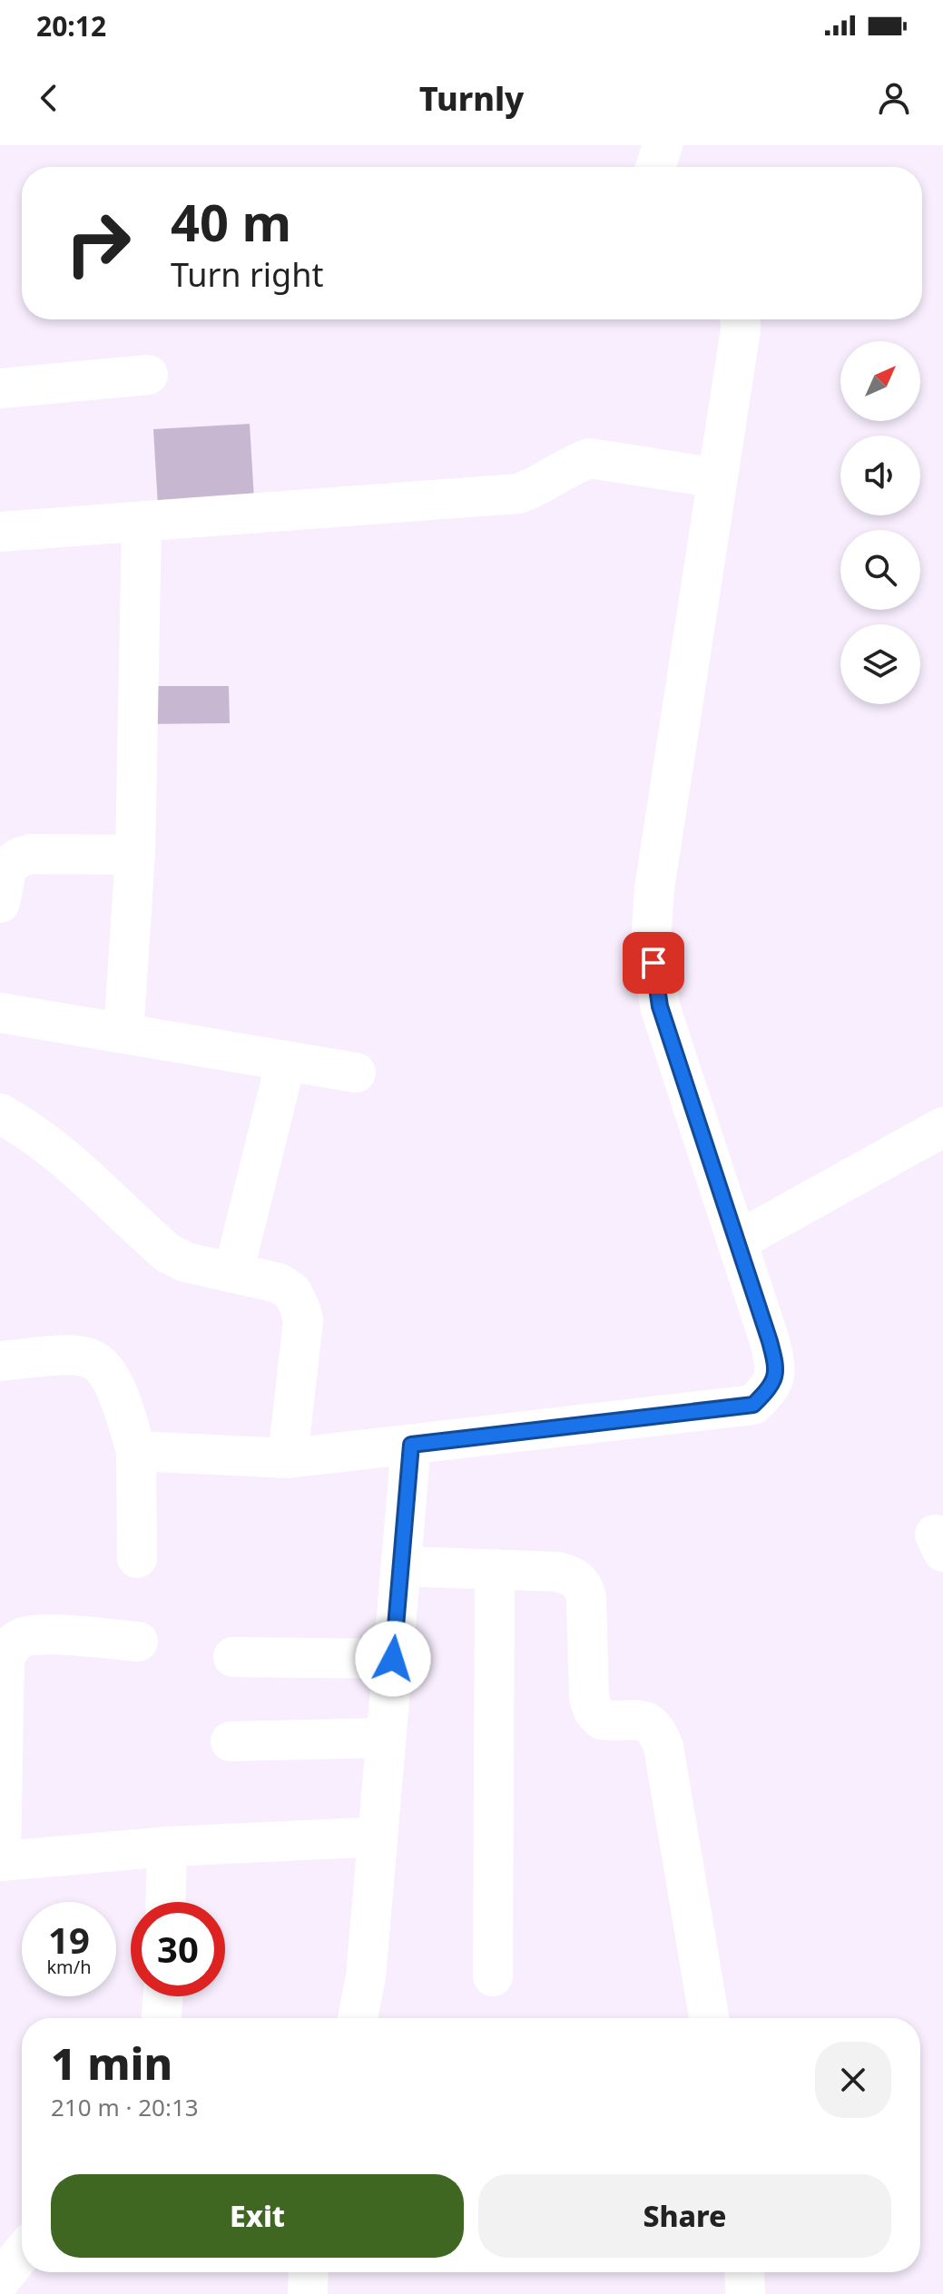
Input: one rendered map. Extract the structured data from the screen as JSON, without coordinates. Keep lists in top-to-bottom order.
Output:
{
  "north": "top right",
  "page": {
    "status": "20:12",
    "header": "Turnly",
    "turn": ["40 m", "Turn right"],
    "speed": "19 km/h",
    "limit": "30",
    "heading": ["1 min", "210 m · 20:13"],
    "buttons": ["Exit", "Share"]
  }
}
